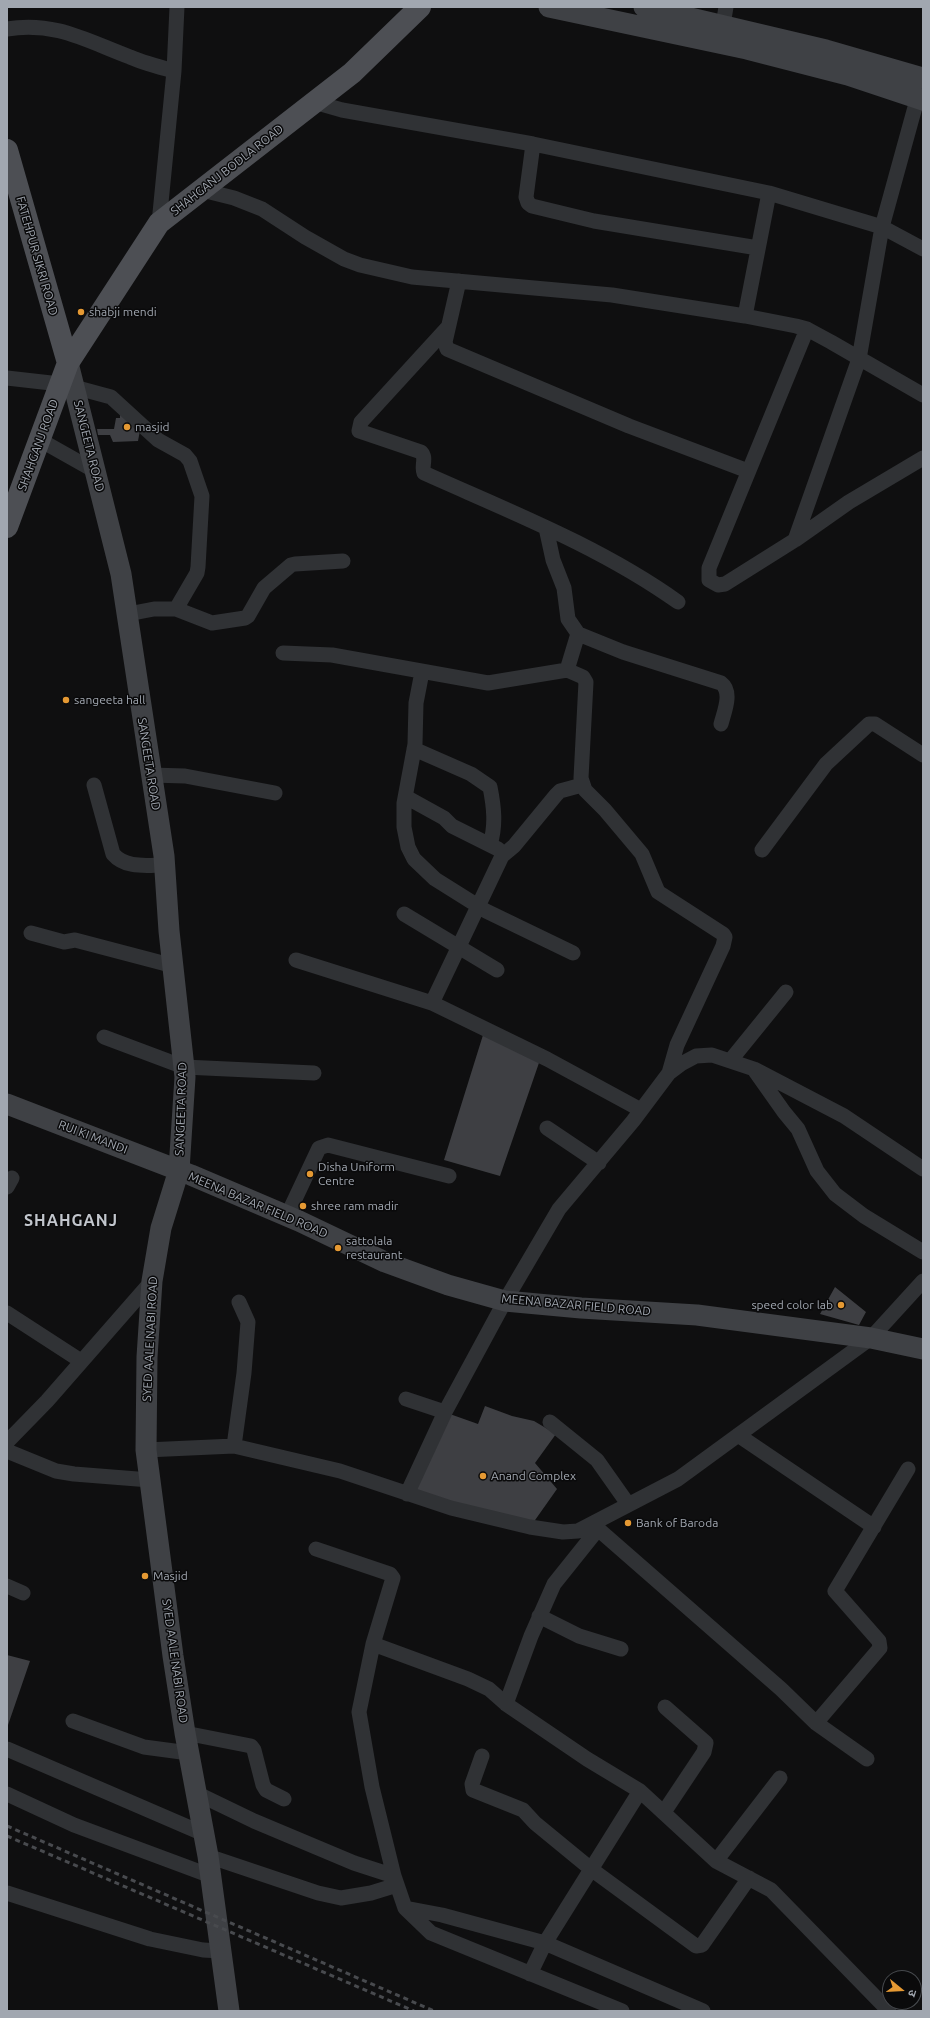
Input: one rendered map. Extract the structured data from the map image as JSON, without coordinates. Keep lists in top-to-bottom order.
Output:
{
  "streets": {
    "main road": [
      "SHAHGANJ BODLA ROAD",
      "FATEHPUR SIKRI ROAD",
      "SHAHGANJ ROAD",
      "SANGEETA ROAD",
      "RUI KI MANDI",
      "MEENA BAZAR FIELD ROAD",
      "SYED AALE NABI ROAD"
    ]
  },
  "crossings": [
    ["SHAHGANJ BODLA ROAD", "FATEHPUR SIKRI ROAD"],
    ["SHAHGANJ BODLA ROAD", "SHAHGANJ ROAD"],
    ["FATEHPUR SIKRI ROAD", "SHAHGANJ ROAD"],
    ["SHAHGANJ ROAD", "SANGEETA ROAD"],
    ["SANGEETA ROAD", "RUI KI MANDI"],
    ["SANGEETA ROAD", "MEENA BAZAR FIELD ROAD"],
    ["SANGEETA ROAD", "SYED AALE NABI ROAD"],
    ["RUI KI MANDI", "MEENA BAZAR FIELD ROAD"],
    ["RUI KI MANDI", "SYED AALE NABI ROAD"],
    ["MEENA BAZAR FIELD ROAD", "SYED AALE NABI ROAD"]
  ],
  "districts": ["SHAHGANJ"],
  "places": [
    "shabji mendi",
    "masjid",
    "sangeeta hall",
    "Disha Uniform Centre",
    "shree ram madir",
    "sattolala restaurant",
    "speed color lab",
    "Anand Complex",
    "Bank of Baroda",
    "Masjid"
  ],
  "north": "right"
}
